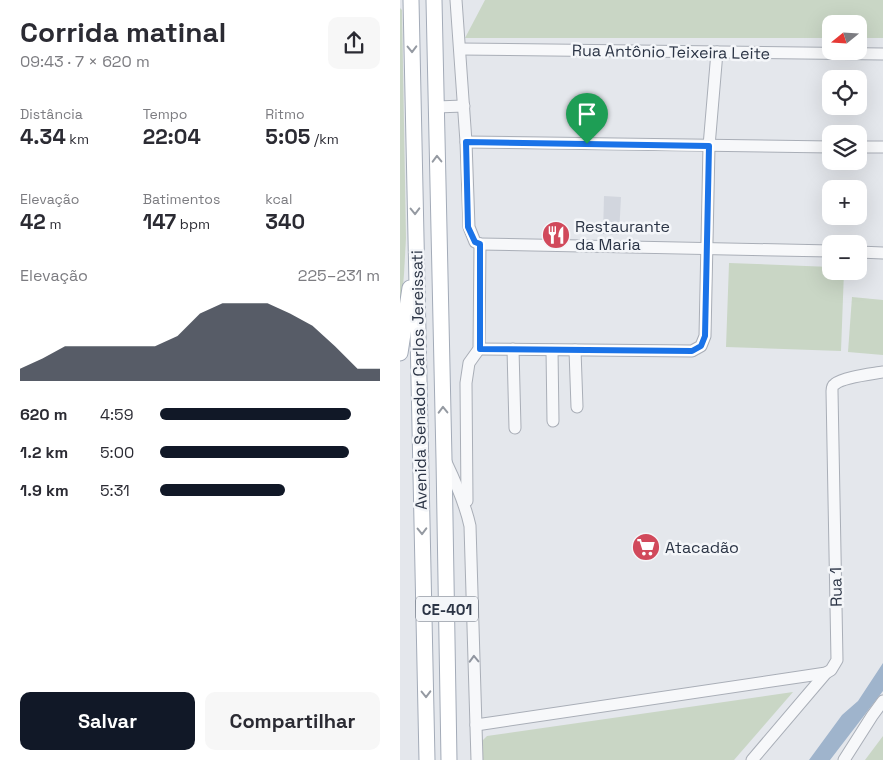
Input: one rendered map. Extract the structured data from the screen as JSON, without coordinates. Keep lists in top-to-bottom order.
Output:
{
  "streets": {
    "main road": ["Avenida Senador Carlos Jereissati", "CE-401"],
    "street": ["Rua Antônio Teixeira Leite", "Rua 1"]
  },
  "places": {
    "restaurant": ["Restaurante da Maria"],
    "supermarket": ["Atacadão"]
  },
  "north": "left",
  "page": {
    "heading": ["Corrida matinal", "09:43 · 7 × 620 m"],
    "map_buttons": ["+", "−"],
    "stats": [
      ["Distância", "4.34 km"],
      ["Tempo", "22:04"],
      ["Ritmo", "5:05 /km"],
      ["Elevação", "42 m"],
      ["Batimentos", "147 bpm"],
      ["kcal", "340"]
    ],
    "chart": ["Elevação", "225–231 m"],
    "list": [
      {
        "name": "620 m",
        "note": "4:59"
      },
      {
        "name": "1.2 km",
        "note": "5:00"
      },
      {
        "name": "1.9 km",
        "note": "5:31"
      }
    ],
    "buttons": ["Salvar", "Compartilhar"]
  }
}
